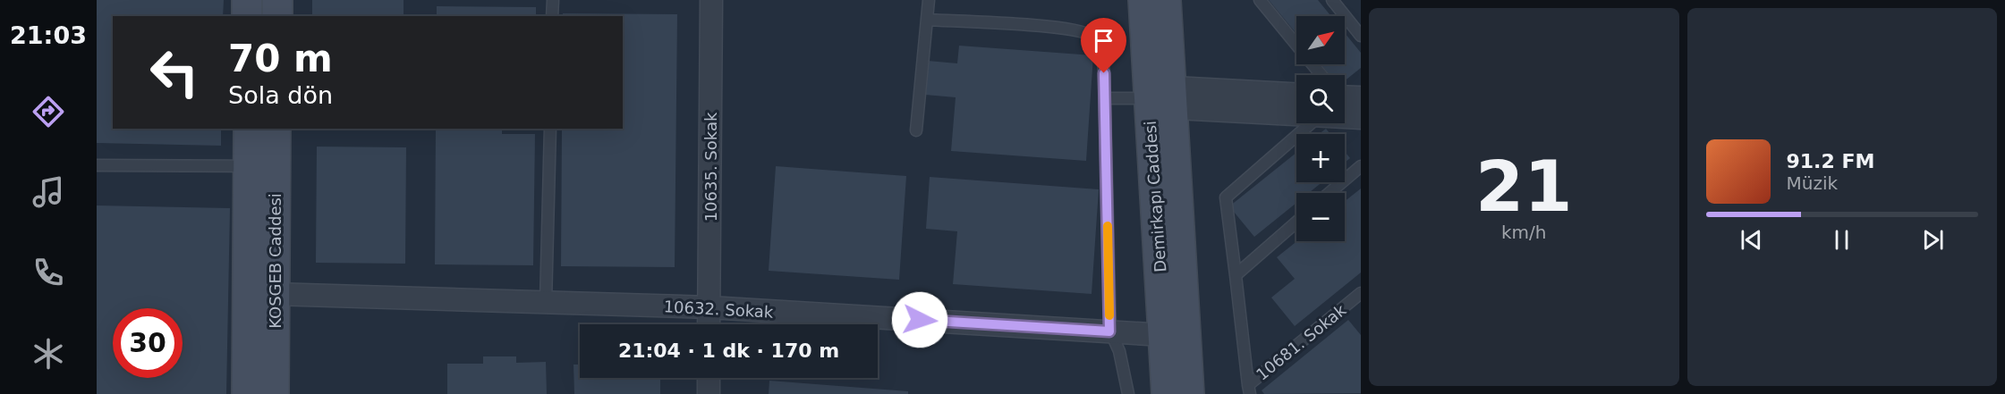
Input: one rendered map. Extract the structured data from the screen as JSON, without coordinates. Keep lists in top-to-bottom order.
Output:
{
  "streets": {
    "street": [
      "10635. Sokak",
      "Demirkapı Caddesi",
      "KOSGEB Caddesi",
      "10632. Sokak"
    ],
    "lane": ["10681. Sokak"]
  },
  "crossings": [
    ["10635. Sokak", "10632. Sokak"],
    ["Demirkapı Caddesi", "10632. Sokak"],
    ["KOSGEB Caddesi", "10632. Sokak"]
  ],
  "north": "top right",
  "page": {
    "tabs": "21:03",
    "tile": ["21", "km/h"],
    "map_buttons": ["+", "−"],
    "turn": ["70 m", "Sola dön"],
    "song": ["91.2 FM", "Müzik"],
    "limit": "30",
    "trip": "21:04 · 1 dk · 170 m"
  }
}
